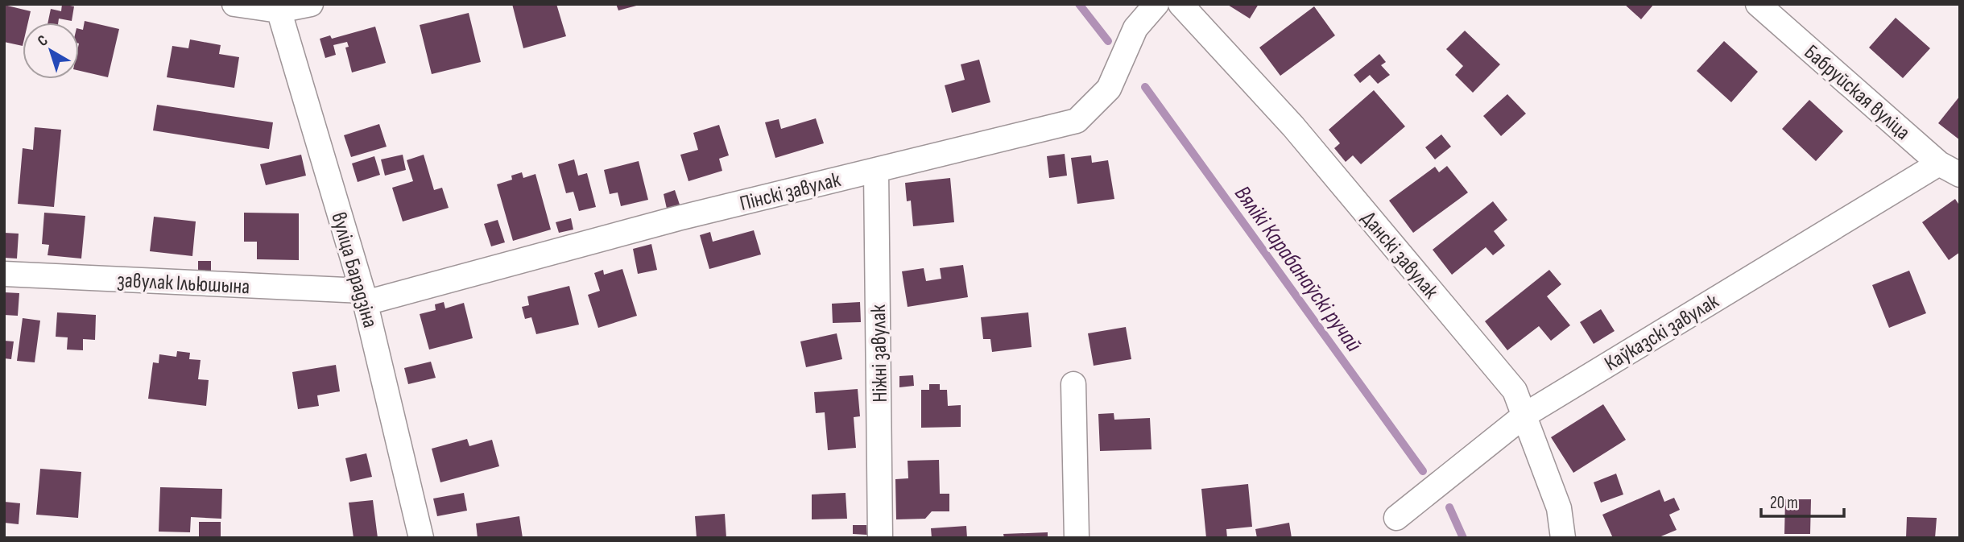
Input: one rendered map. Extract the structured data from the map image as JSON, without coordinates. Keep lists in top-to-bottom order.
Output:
{
  "streets": {
    "street": [
      "Бабруйская вуліца",
      "Пінскі завулак",
      "Данскі завулак",
      "вуліца Барадзіна",
      "завулак Ільюшына",
      "Каўказскі завулак",
      "Ніжні завулак"
    ]
  },
  "crossings": [
    ["Бабруйская вуліца", "Каўказскі завулак"],
    ["Пінскі завулак", "вуліца Барадзіна"],
    ["Пінскі завулак", "завулак Ільюшына"],
    ["Пінскі завулак", "Ніжні завулак"],
    ["Данскі завулак", "Каўказскі завулак"],
    ["вуліца Барадзіна", "завулак Ільюшына"]
  ],
  "water": ["Вялікі Карабанаўскі ручай"],
  "scale_bar": "20 m",
  "north": "top left"
}
